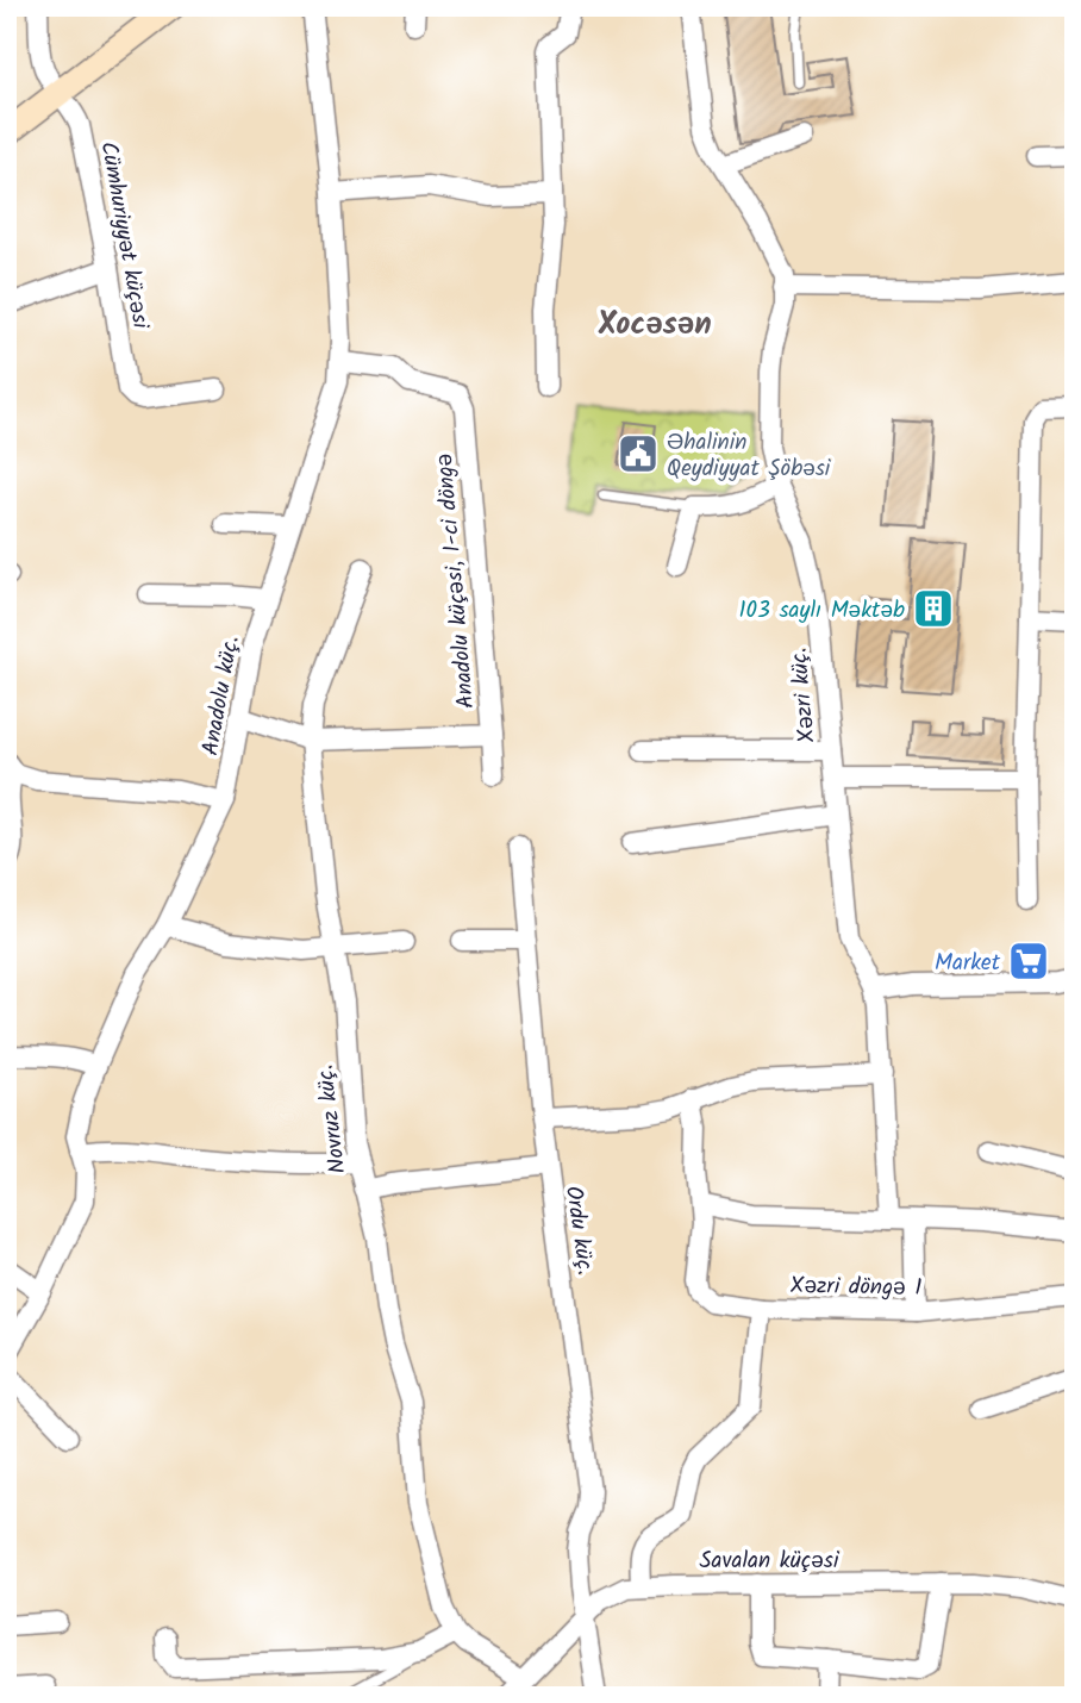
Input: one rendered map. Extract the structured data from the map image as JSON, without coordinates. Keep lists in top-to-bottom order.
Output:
{
  "streets": {
    "street": [
      "Cümhuriyyət küçəsi",
      "Anadolu küçəsi, 1-ci döngə",
      "Anadolu küç.",
      "Xəzri küç.",
      "Novruz küç.",
      "Ordu küç.",
      "Xəzri döngə 1",
      "Savalan küçəsi"
    ]
  },
  "crossings": [
    ["Anadolu küçəsi, 1-ci döngə", "Anadolu küç."],
    ["Anadolu küçəsi, 1-ci döngə", "Novruz küç."],
    ["Ordu küç.", "Savalan küçəsi"],
    ["Xəzri döngə 1", "Savalan küçəsi"]
  ],
  "districts": ["Xocəsən"],
  "places": {
    "public building": ["Əhalinin Qeydiyyat Şöbəsi"],
    "building": ["103 saylı Məktəb"],
    "supermarket": ["Market"]
  }
}
